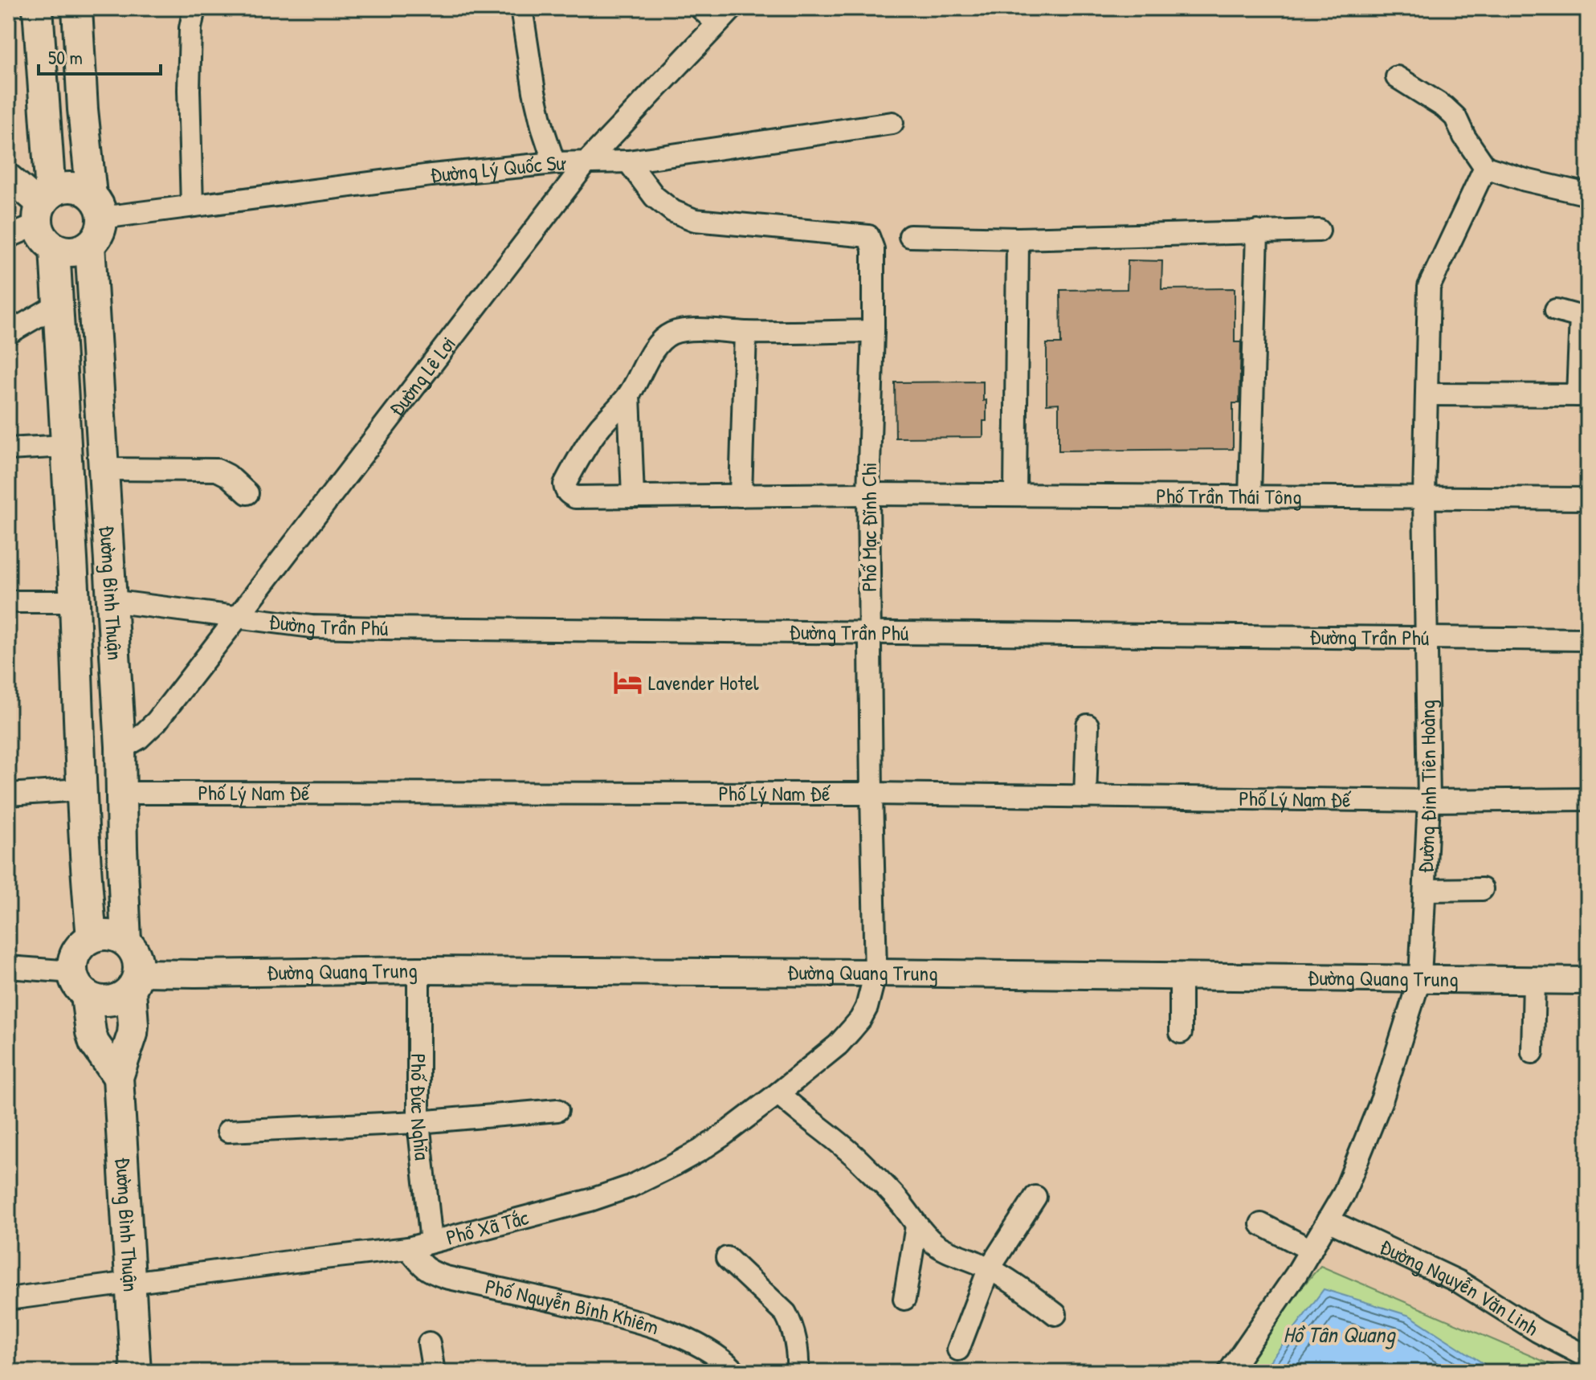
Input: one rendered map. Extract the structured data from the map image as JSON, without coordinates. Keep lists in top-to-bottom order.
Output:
{
  "streets": {
    "highway": ["Đường Bình Thuận"],
    "main road": ["Đường Quang Trung"],
    "street": [
      "Đường Lý Quốc Sư",
      "Đường Lê Lợi",
      "Phố Trần Thái Tông",
      "Phố Mạc Đĩnh Chi",
      "Đường Trần Phú",
      "Đường Đinh Tiên Hoàng",
      "Phố Lý Nam Đế",
      "Phố Đức Nghĩa",
      "Phố Xã Tắc",
      "Đường Nguyễn Văn Linh",
      "Phố Nguyễn Bỉnh Khiêm"
    ]
  },
  "crossings": [
    ["Đường Lý Quốc Sư", "Đường Lê Lợi"],
    ["Đường Lý Quốc Sư", "Phố Mạc Đĩnh Chi"],
    ["Đường Lý Quốc Sư", "Đường Bình Thuận"],
    ["Đường Lê Lợi", "Đường Bình Thuận"],
    ["Đường Lê Lợi", "Đường Trần Phú"],
    ["Phố Trần Thái Tông", "Phố Mạc Đĩnh Chi"],
    ["Phố Trần Thái Tông", "Đường Đinh Tiên Hoàng"],
    ["Phố Mạc Đĩnh Chi", "Đường Trần Phú"],
    ["Phố Mạc Đĩnh Chi", "Phố Lý Nam Đế"],
    ["Phố Mạc Đĩnh Chi", "Đường Quang Trung"],
    ["Phố Mạc Đĩnh Chi", "Phố Xã Tắc"],
    ["Đường Bình Thuận", "Đường Trần Phú"],
    ["Đường Bình Thuận", "Phố Lý Nam Đế"],
    ["Đường Bình Thuận", "Đường Quang Trung"],
    ["Đường Bình Thuận", "Phố Xã Tắc"],
    ["Đường Trần Phú", "Đường Đinh Tiên Hoàng"],
    ["Đường Đinh Tiên Hoàng", "Phố Lý Nam Đế"],
    ["Đường Đinh Tiên Hoàng", "Đường Quang Trung"],
    ["Đường Đinh Tiên Hoàng", "Đường Nguyễn Văn Linh"],
    ["Đường Quang Trung", "Phố Đức Nghĩa"],
    ["Đường Quang Trung", "Phố Xã Tắc"],
    ["Phố Đức Nghĩa", "Phố Xã Tắc"],
    ["Phố Xã Tắc", "Phố Nguyễn Bỉnh Khiêm"]
  ],
  "water": ["Hồ Tân Quang"],
  "places": {
    "hotel": ["Lavender Hotel"]
  },
  "scale_bar": "50 m"
}
